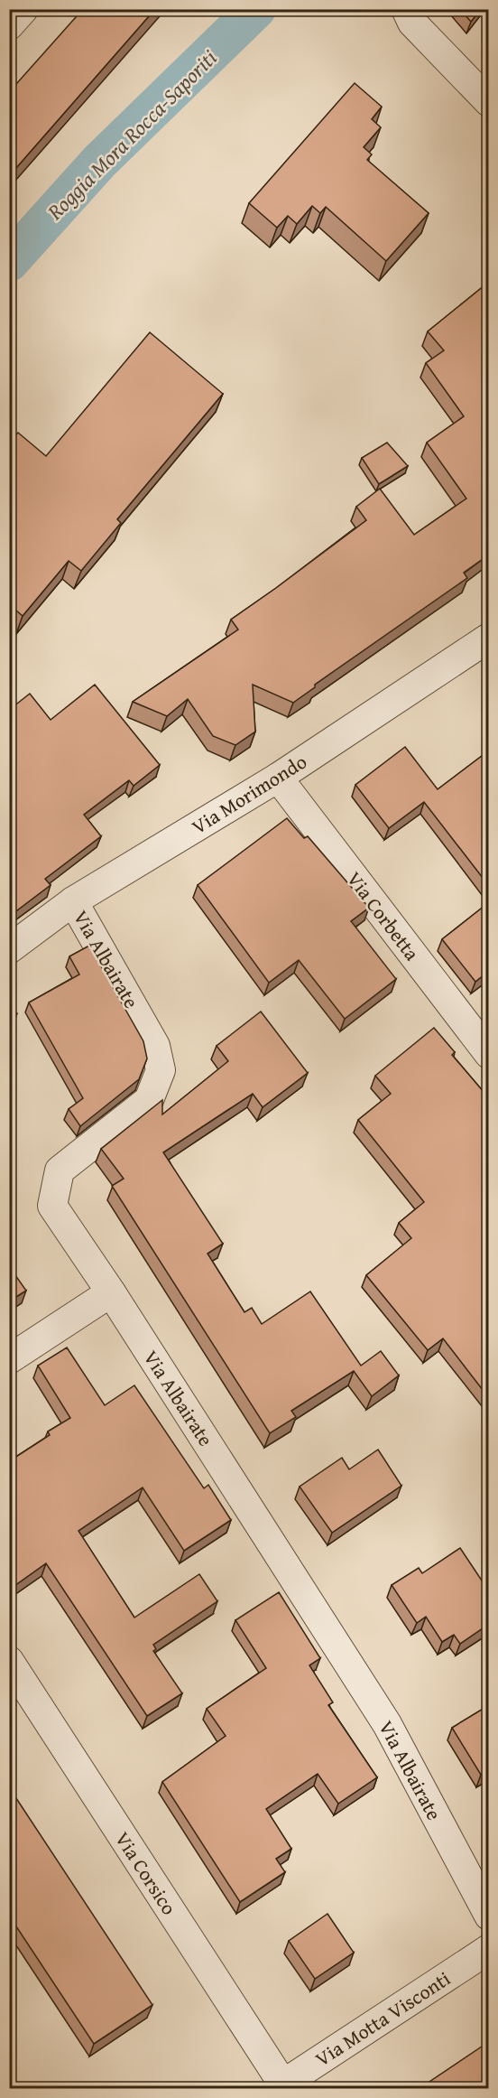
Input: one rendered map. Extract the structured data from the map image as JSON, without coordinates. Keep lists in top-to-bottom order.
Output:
{
  "streets": {
    "street": [
      "Via Morimondo",
      "Via Corbetta",
      "Via Albairate",
      "Via Corsico",
      "Via Motta Visconti"
    ]
  },
  "crossings": [
    ["Via Morimondo", "Via Corbetta"],
    ["Via Morimondo", "Via Albairate"],
    ["Via Corsico", "Via Motta Visconti"]
  ],
  "water": ["Roggia Mora Rocca-Saporiti"]
}
